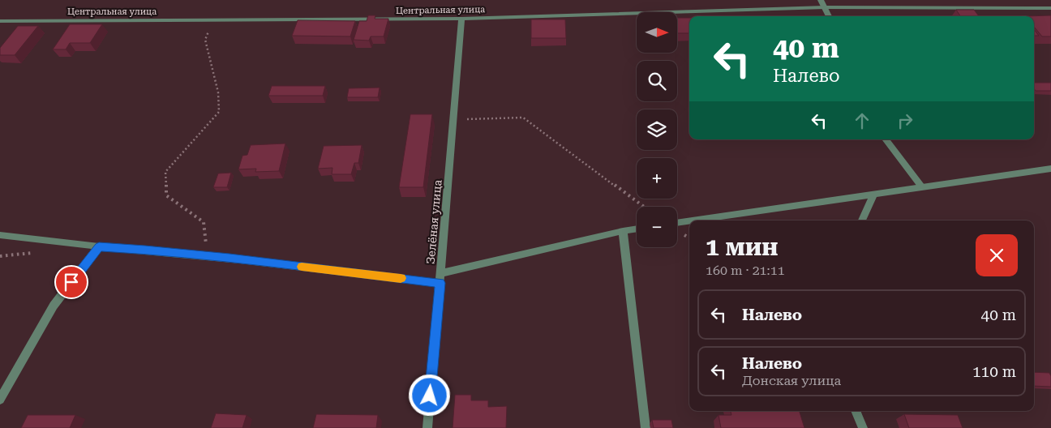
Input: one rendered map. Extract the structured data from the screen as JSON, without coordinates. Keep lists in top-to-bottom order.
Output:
{
  "streets": {
    "street": ["Центральная улица", "Зелёная улица"]
  },
  "crossings": [
    ["Центральная улица", "Зелёная улица"]
  ],
  "north": "right",
  "page": {
    "map_buttons": ["+", "−"],
    "turn": ["40 m", "Налево"],
    "heading": ["1 мин", "160 m · 21:11"],
    "list": [
      {
        "name": "Налево",
        "value": "40 m"
      },
      {
        "name": "Налево",
        "note": "Донская улица",
        "value": "110 m"
      }
    ]
  }
}
